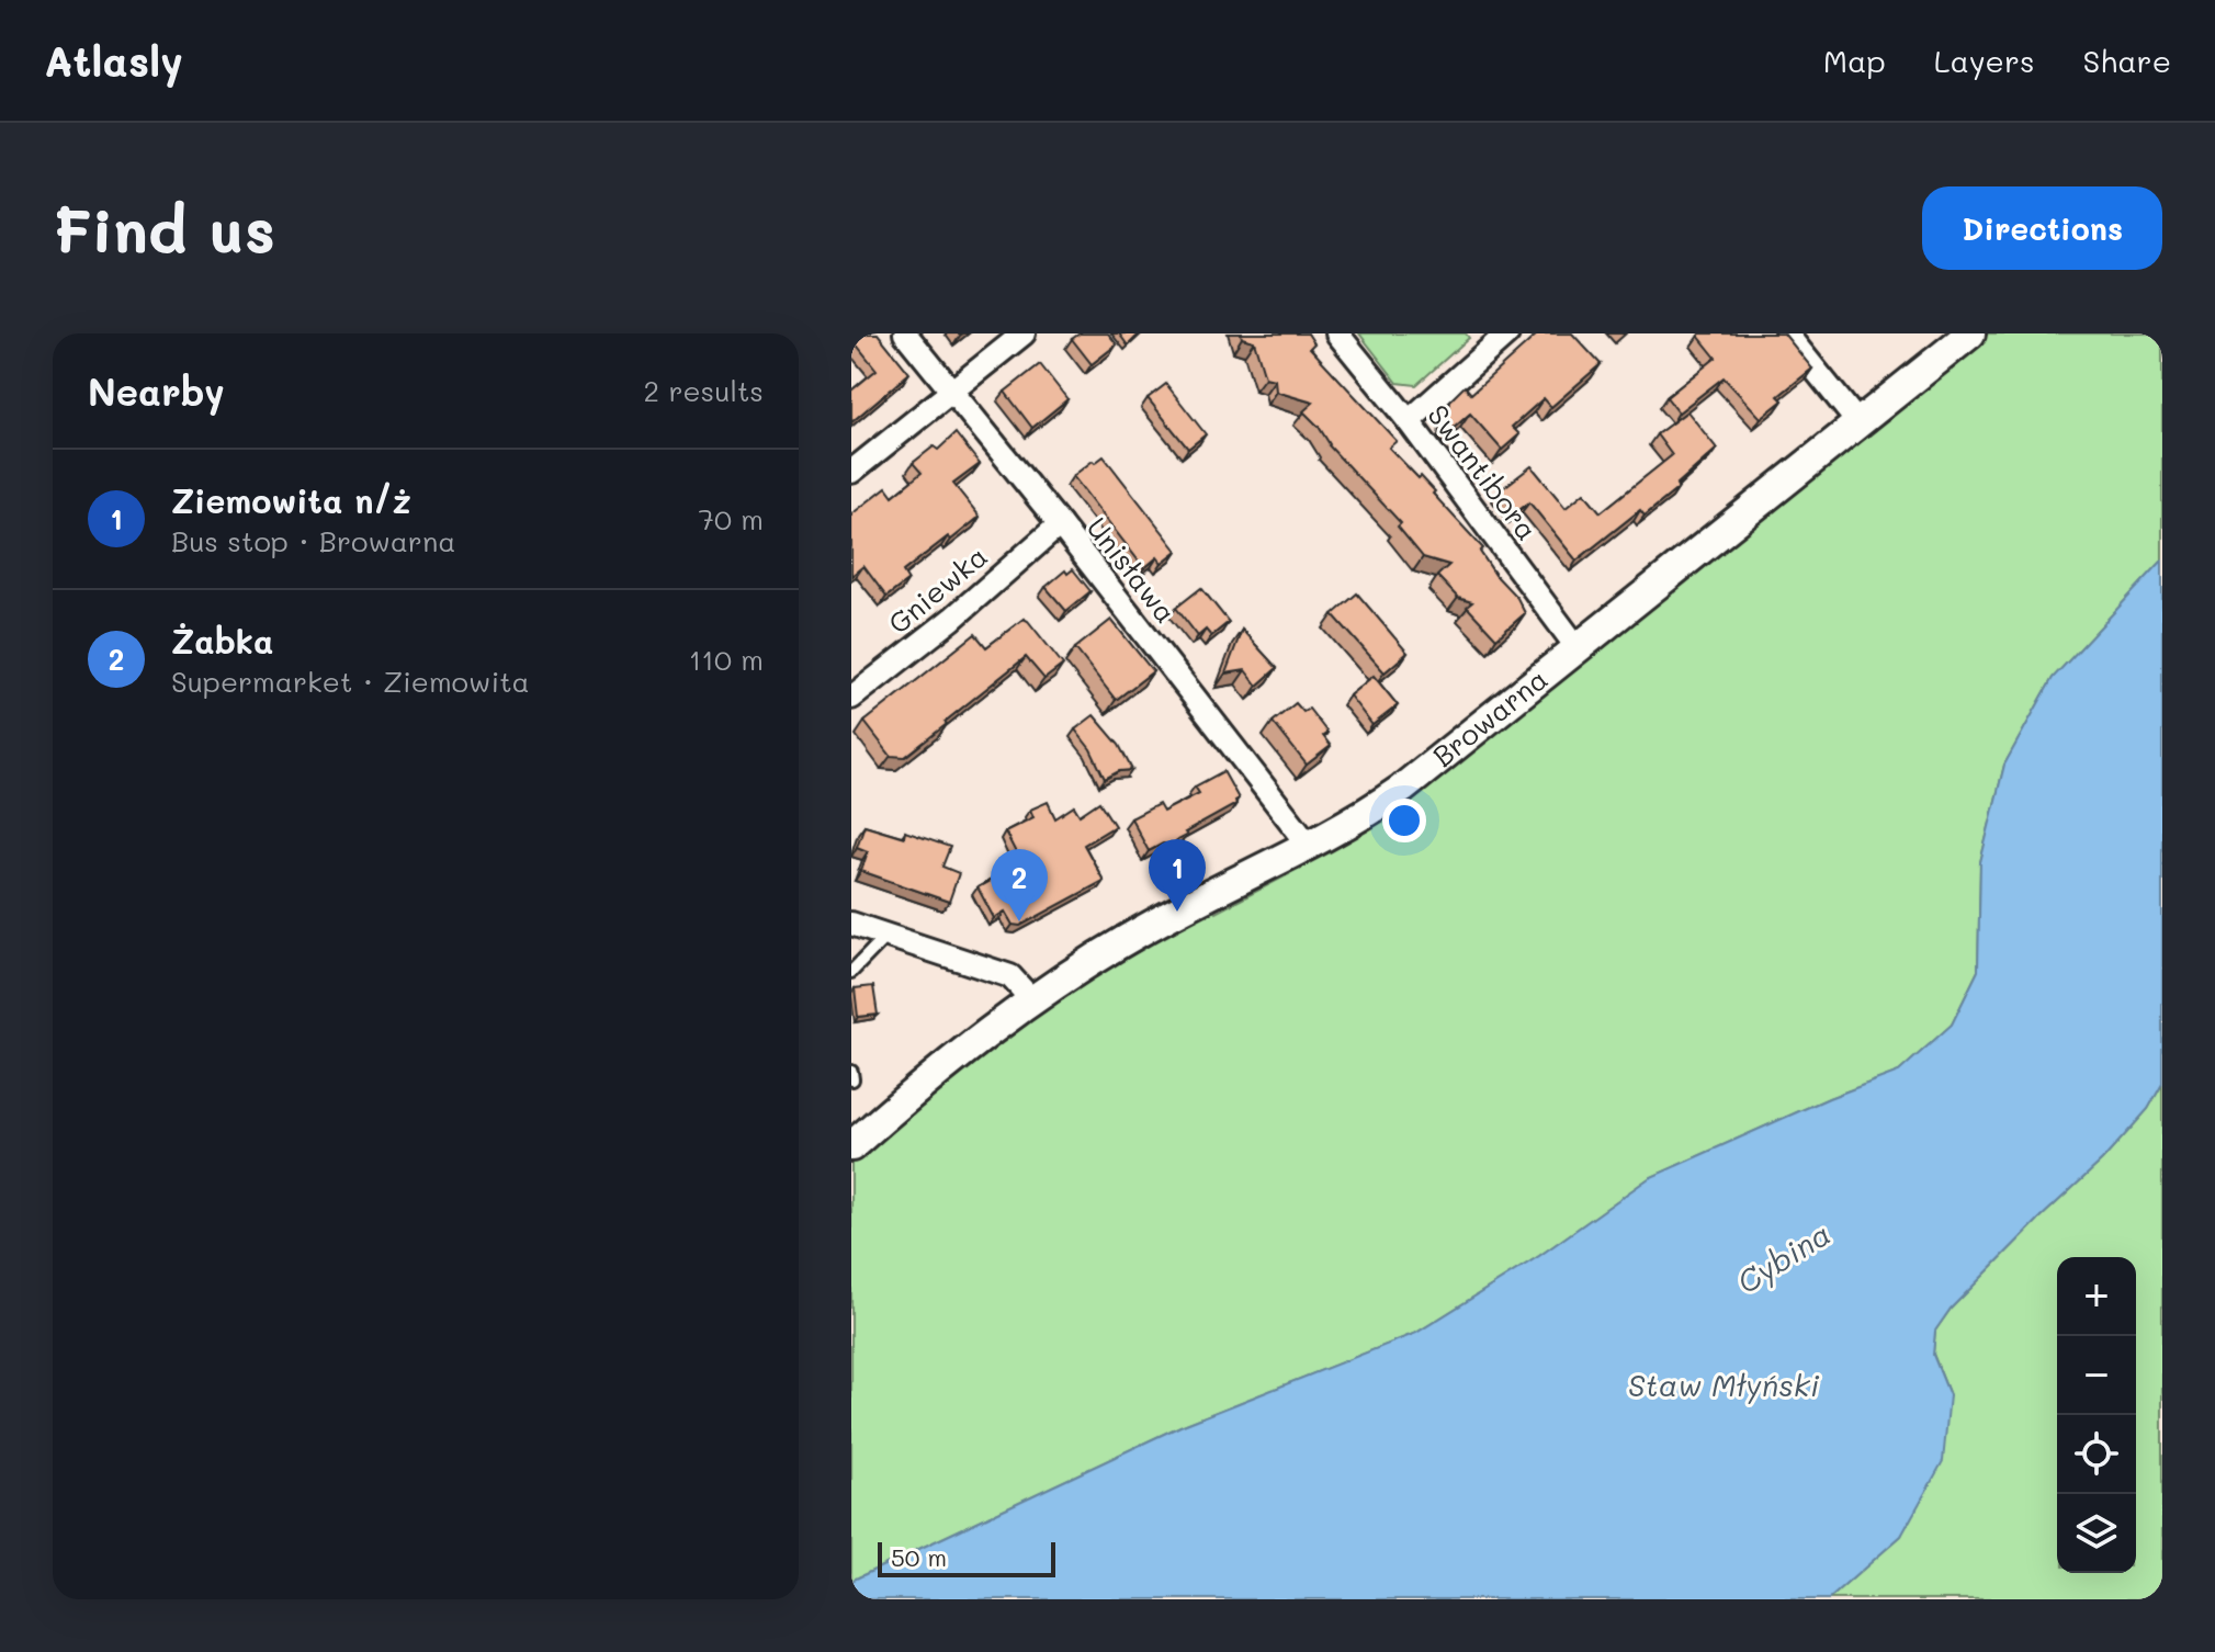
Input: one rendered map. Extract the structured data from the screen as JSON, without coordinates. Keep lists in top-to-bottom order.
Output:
{
  "streets": {
    "street": [
      "Swantibora",
      "Unisława",
      "Gniewka",
      "Browarna"
    ]
  },
  "crossings": [
    ["Swantibora", "Browarna"],
    ["Unisława", "Gniewka"],
    ["Unisława", "Browarna"]
  ],
  "water": ["Cybina", "Staw Młyński"],
  "scale_bar": "50 m",
  "page": {
    "header": "Atlasly",
    "nav": ["Map", "Layers", "Share"],
    "buttons": "Directions",
    "title": "Find us",
    "heading": ["Nearby", "2 results"],
    "list": [
      {
        "mark": "1",
        "name": "Ziemowita n/ż",
        "note": "Bus stop · Browarna",
        "value": "70 m"
      },
      {
        "mark": "2",
        "name": "Żabka",
        "note": "Supermarket · Ziemowita",
        "value": "110 m"
      }
    ],
    "pins": ["1", "2"],
    "map_buttons": ["+", "−"],
    "scale": "50 m"
  }
}
